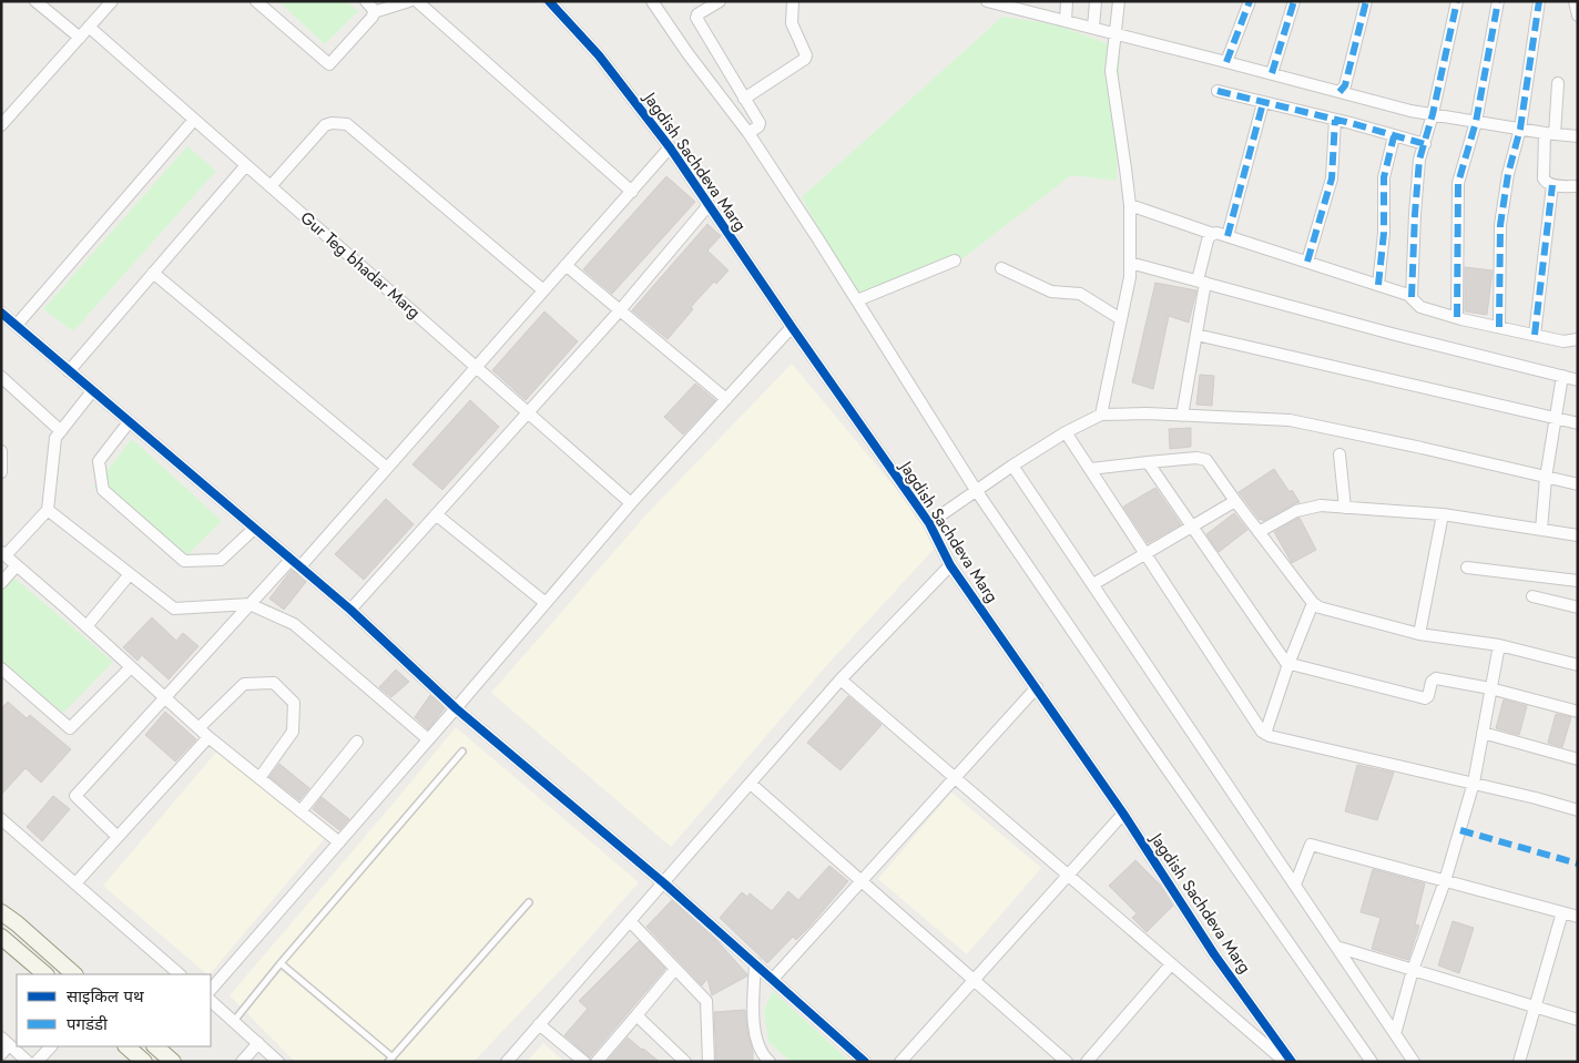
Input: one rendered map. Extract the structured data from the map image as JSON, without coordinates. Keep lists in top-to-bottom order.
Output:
{
  "streets": {
    "street": ["Jagdish Sachdeva Marg", "Gur Teg bhadar Marg"]
  },
  "legend": ["साइकिल पथ", "पगडंडी"]
}
